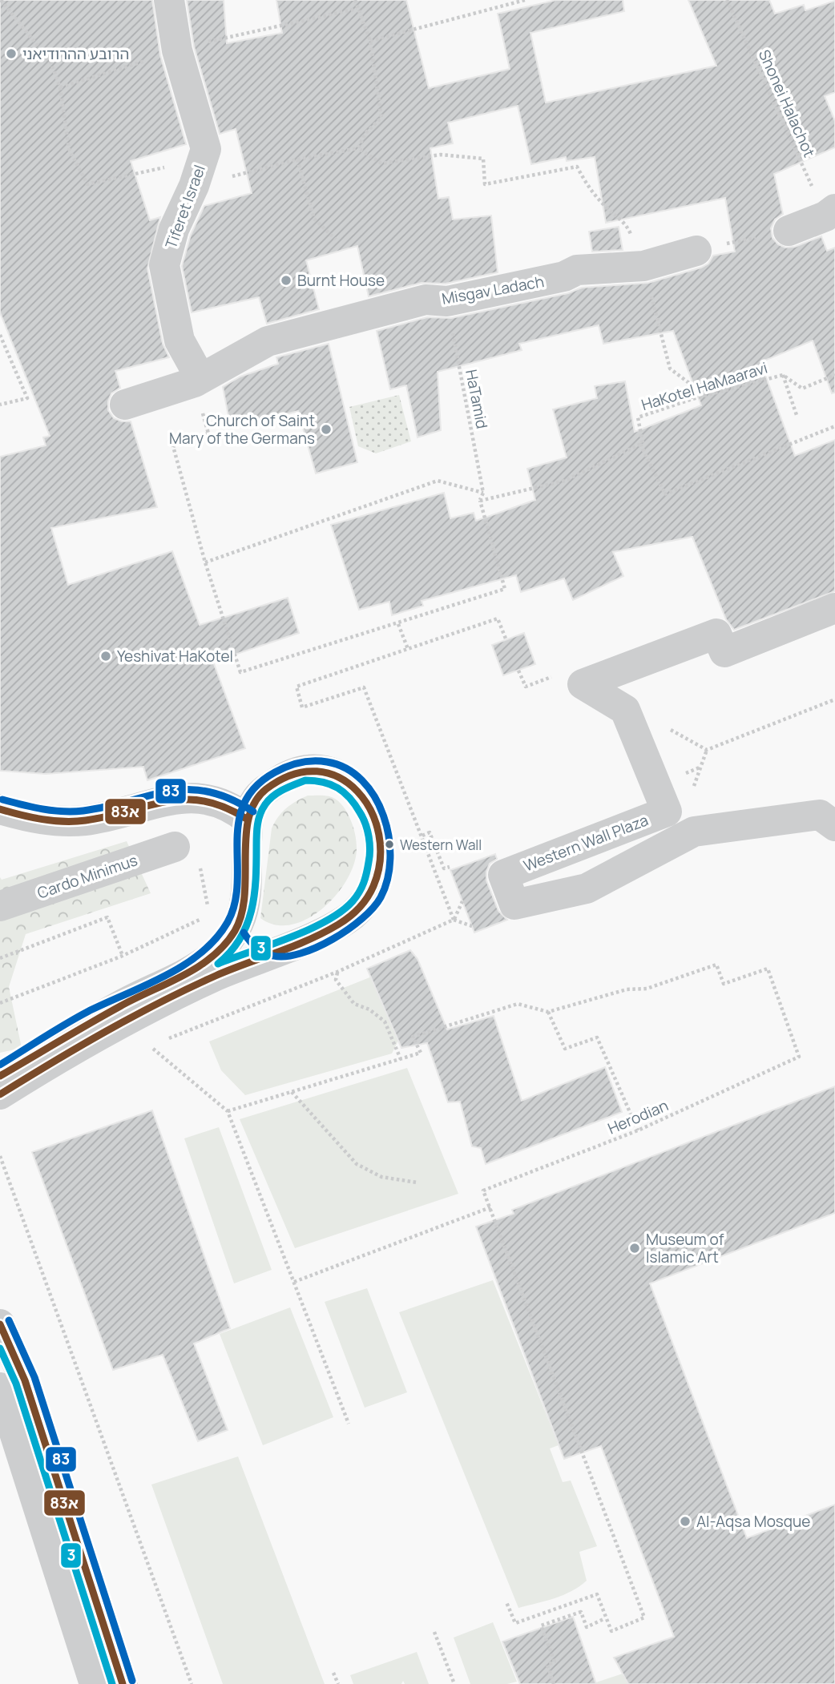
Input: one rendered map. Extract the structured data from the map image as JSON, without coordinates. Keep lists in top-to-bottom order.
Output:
{
  "streets": {
    "street": [
      "Tiferet Israel",
      "Misgav Ladach",
      "Western Wall Plaza",
      "Cardo Minimus"
    ],
    "path": [
      "Shonei Halachot",
      "HaKotel HaMaaravi",
      "HaTamid",
      "Herodian"
    ]
  },
  "crossings": [
    ["Tiferet Israel", "Misgav Ladach"],
    ["Misgav Ladach", "HaTamid"]
  ],
  "places": [
    "הרובע ההרודיאני",
    "Burnt House",
    "Church of Saint Mary of the Germans",
    "Yeshivat HaKotel",
    "Western Wall",
    "Museum of Islamic Art",
    "Al-Aqsa Mosque"
  ],
  "lines": ["transit line 83", "transit line 83א", "transit line 3"]
}
